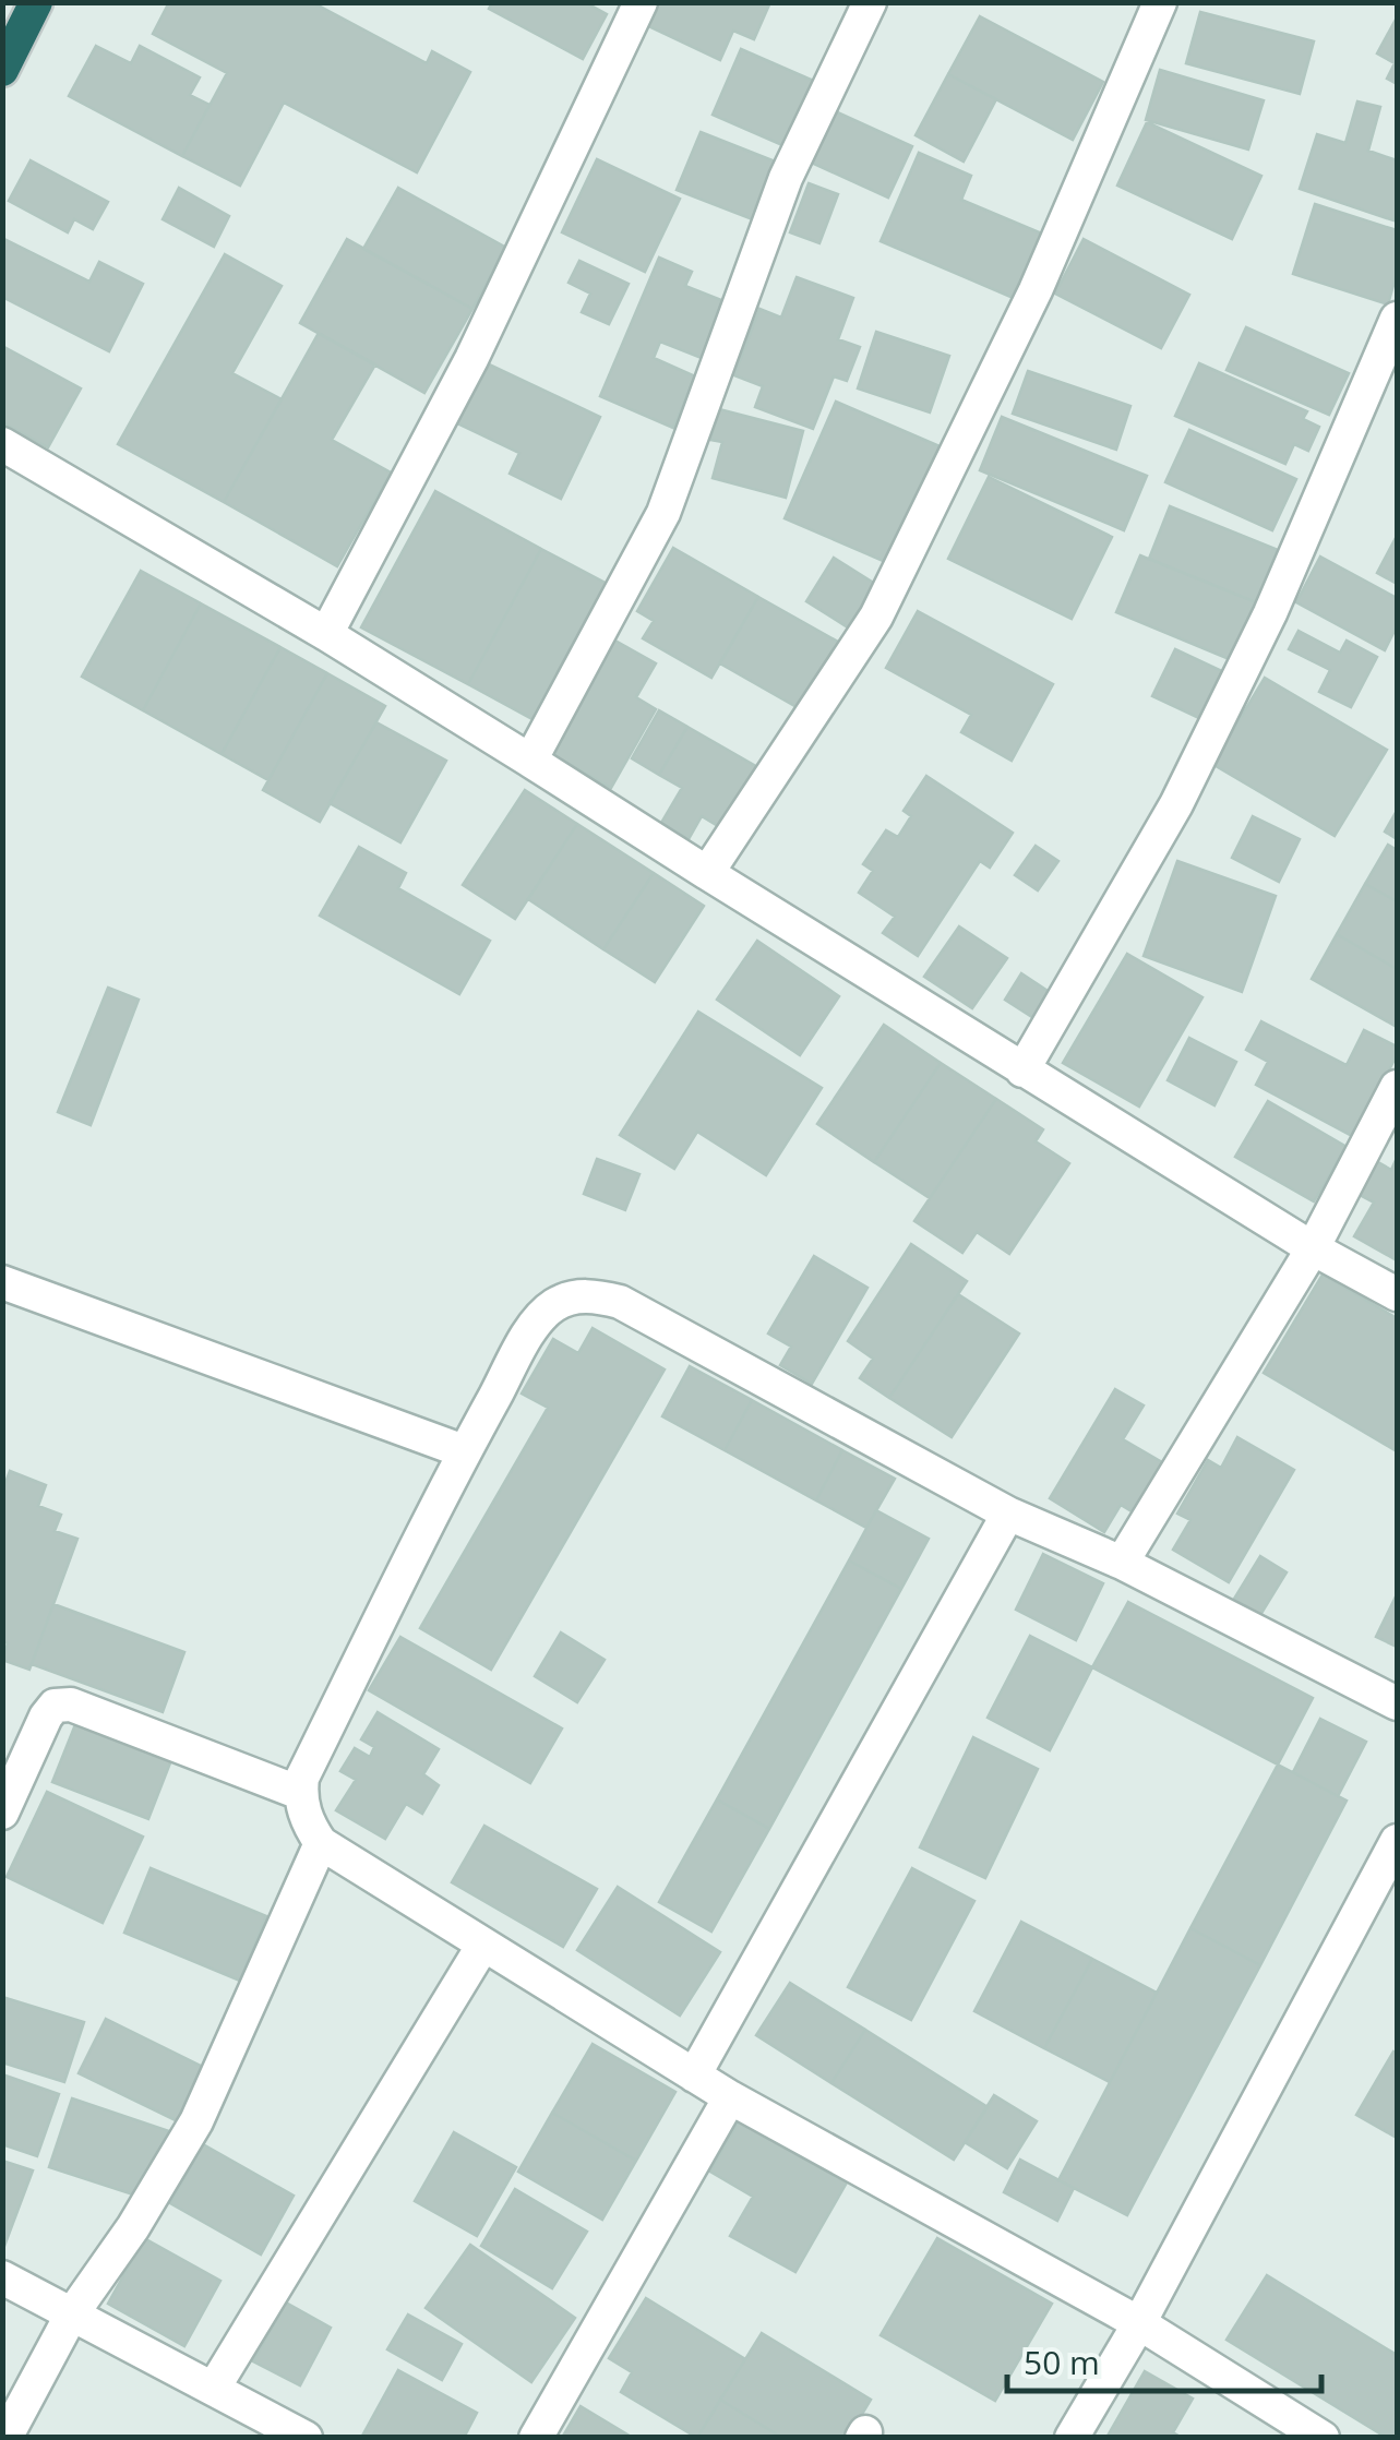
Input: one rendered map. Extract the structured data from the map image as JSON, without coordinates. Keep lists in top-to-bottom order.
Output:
{
  "scale_bar": "50 m"
}
